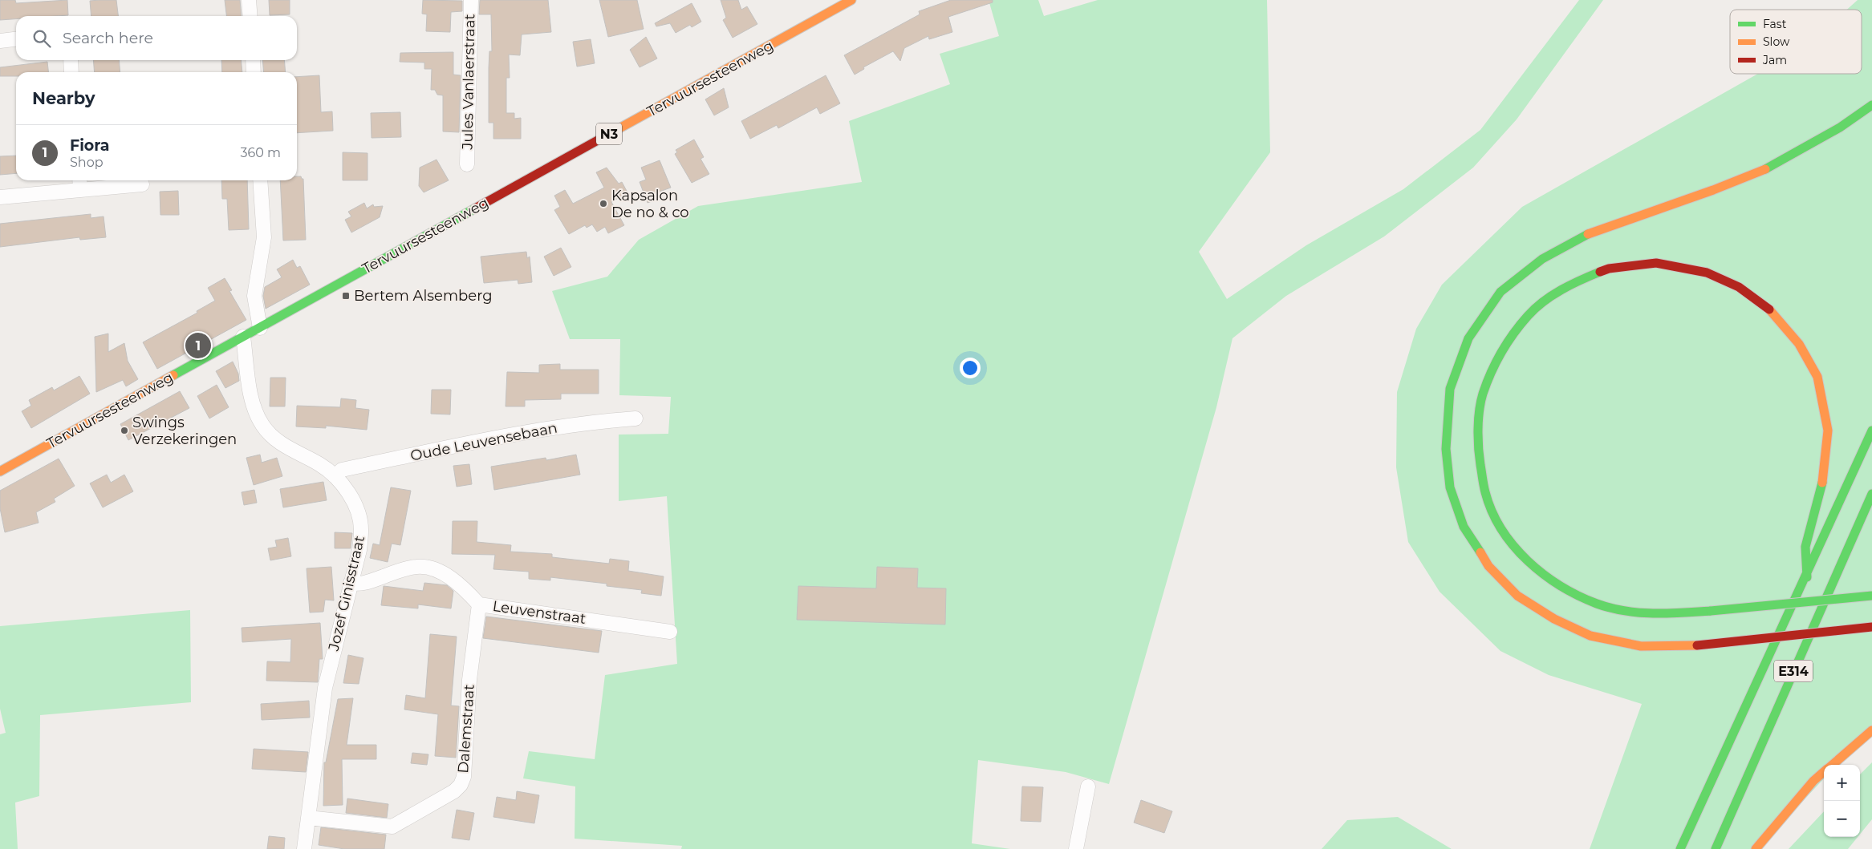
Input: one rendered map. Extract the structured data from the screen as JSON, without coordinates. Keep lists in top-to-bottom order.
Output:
{
  "streets": {
    "main road": ["Tervuursesteenweg", "N3", "E314"],
    "street": [
      "Jules Vanlaerstraat",
      "Oude Leuvensebaan",
      "Jozef Ginisstraat",
      "Leuvenstraat",
      "Dalemstraat"
    ]
  },
  "crossings": [
    ["Tervuursesteenweg", "Jozef Ginisstraat"],
    ["Oude Leuvensebaan", "Jozef Ginisstraat"],
    ["Jozef Ginisstraat", "Leuvenstraat"],
    ["Jozef Ginisstraat", "Dalemstraat"],
    ["Leuvenstraat", "Dalemstraat"]
  ],
  "places": {
    "other": ["Kapsalon De no & co", "Swings Verzekeringen"],
    "transit": ["Bertem Alsemberg"]
  },
  "legend": ["Fast", "Slow", "Jam"],
  "page": {
    "search": "Search here",
    "heading": "Nearby",
    "list": [
      {
        "mark": "1",
        "name": "Fiora",
        "note": "Shop",
        "value": "360 m"
      }
    ],
    "pins": "1",
    "map_buttons": ["+", "−"]
  }
}
